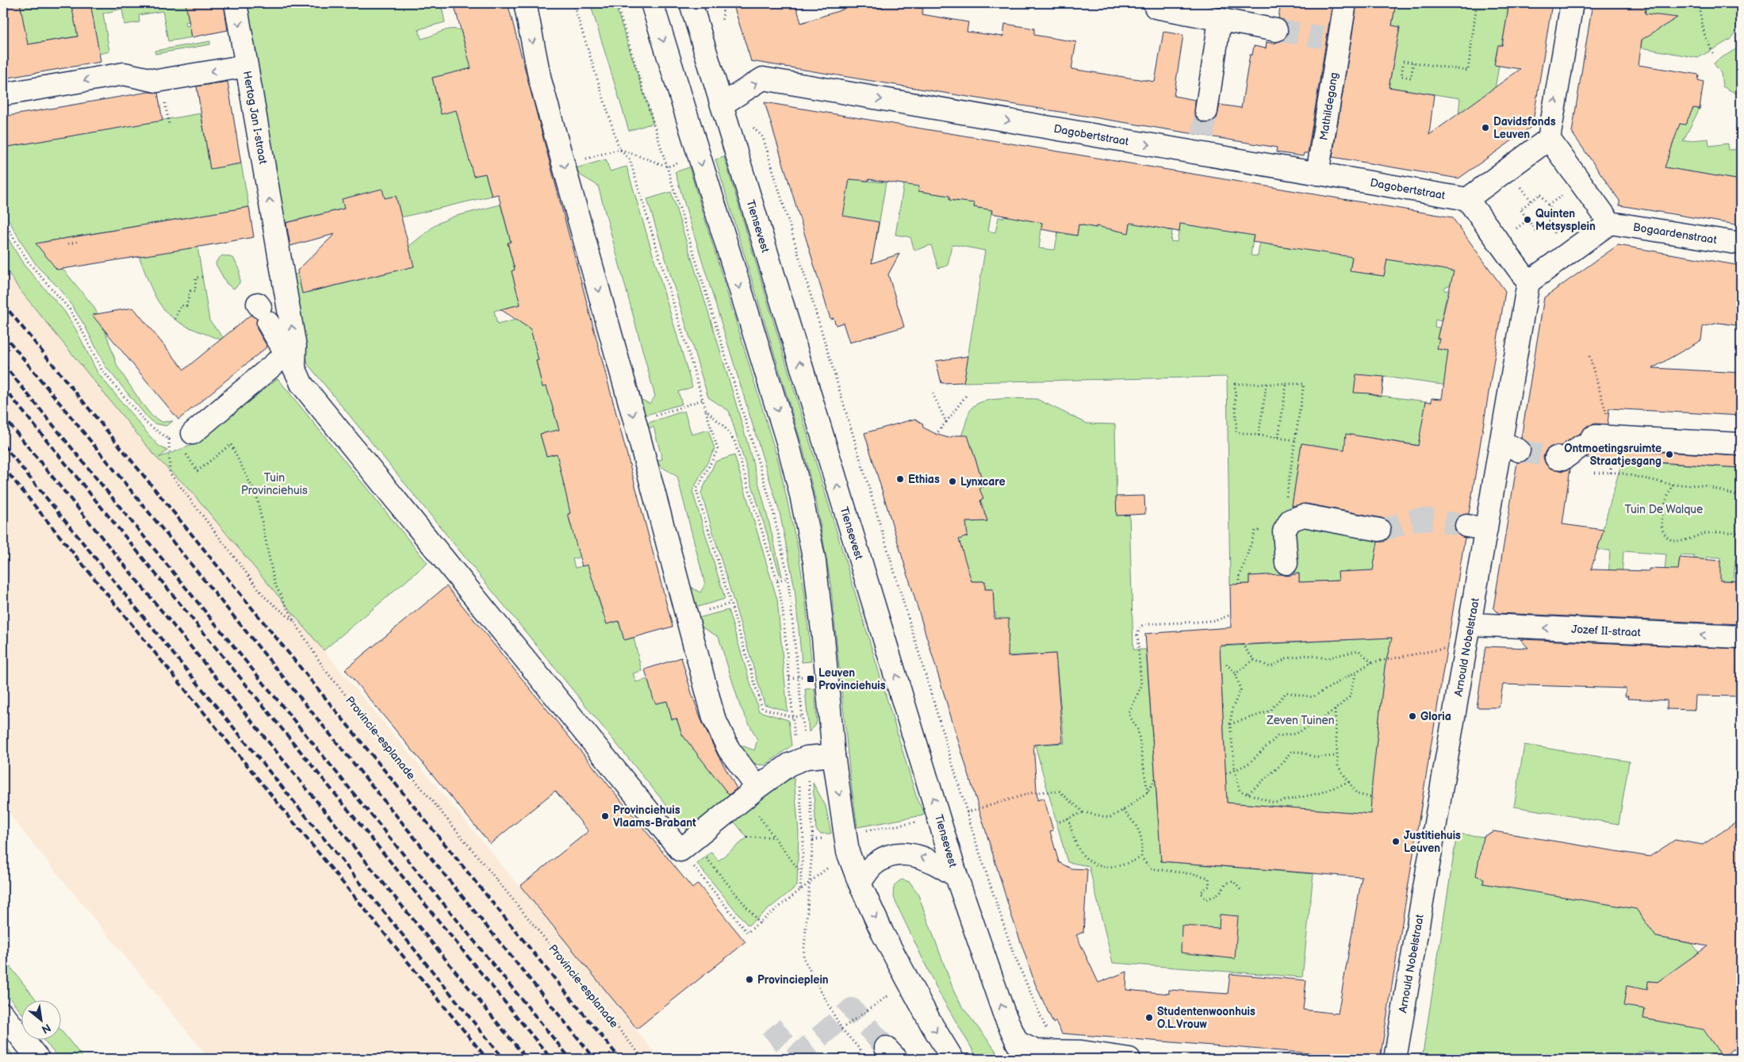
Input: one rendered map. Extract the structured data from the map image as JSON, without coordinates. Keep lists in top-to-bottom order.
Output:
{
  "streets": {
    "street": [
      "Mathildegang",
      "Hertog Jan I-straat",
      "Dagobertstraat",
      "Tiensevest",
      "Bogaardenstraat",
      "Jozef II-straat",
      "Arnould Nobelstraat"
    ],
    "path": ["Provincie-esplanade"]
  },
  "crossings": [
    ["Mathildegang", "Dagobertstraat"],
    ["Dagobertstraat", "Tiensevest"],
    ["Jozef II-straat", "Arnould Nobelstraat"]
  ],
  "one_way": ["Dagobertstraat"],
  "parks": ["Tuin Provinciehuis", "Tuin De Walque", "Zeven Tuinen"],
  "places": {
    "other": [
      "Davidsfonds Leuven",
      "Quinten Metsysplein",
      "Ontmoetingsruimte Straatjesgang",
      "Ethias",
      "Lynxcare",
      "Gloria",
      "Provinciehuis Vlaams-Brabant",
      "Justitiehuis Leuven",
      "Provincieplein",
      "Studentenwoonhuis O.L.Vrouw"
    ],
    "transit": ["Leuven Provinciehuis"]
  },
  "north": "bottom right"
}
